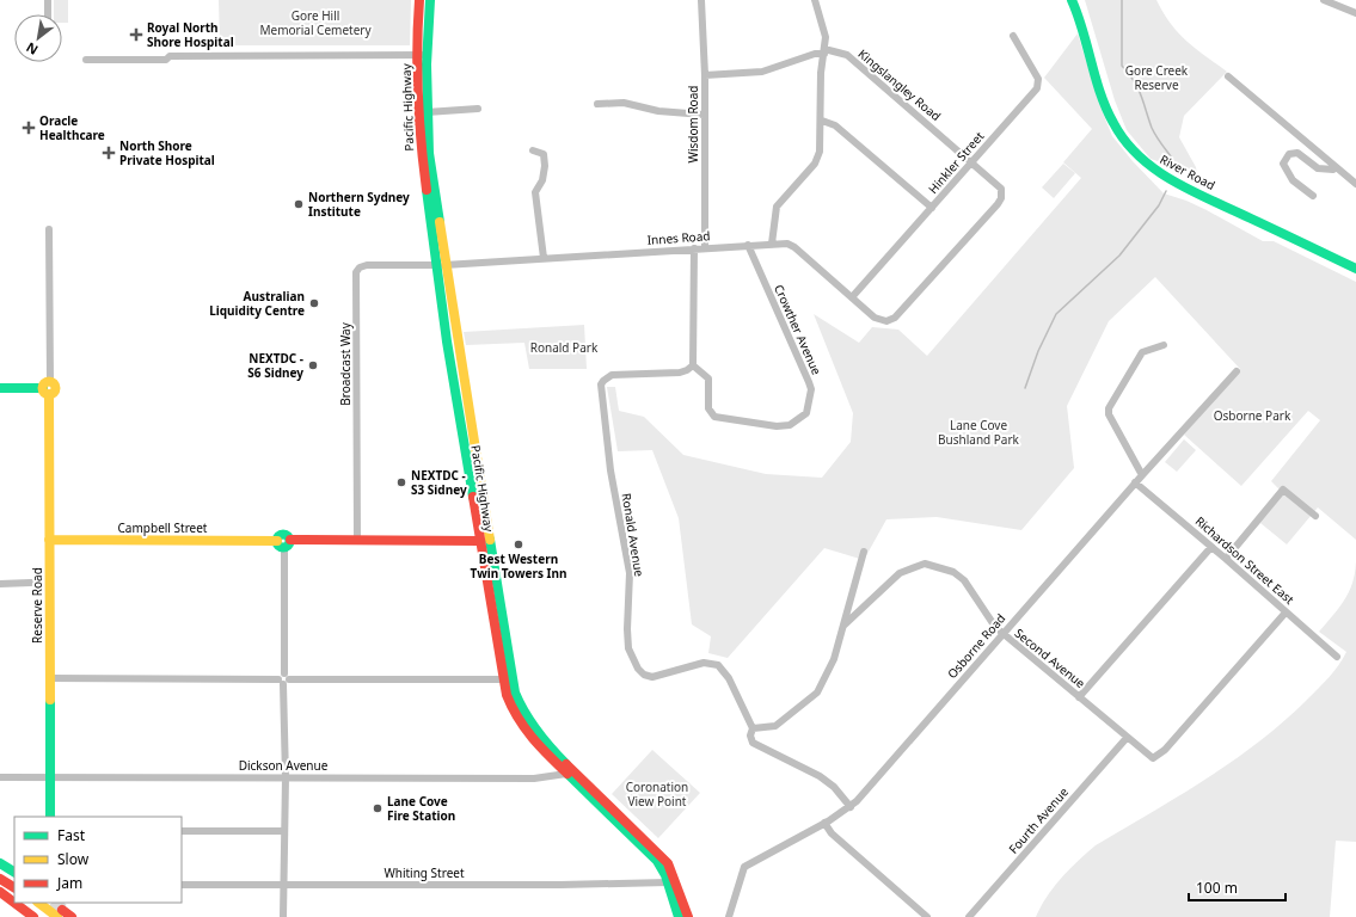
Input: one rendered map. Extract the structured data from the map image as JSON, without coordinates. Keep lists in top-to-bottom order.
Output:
{
  "streets": {
    "main road": [
      "Pacific Highway",
      "River Road",
      "Campbell Street",
      "Reserve Road"
    ],
    "street": [
      "Kingslangley Road",
      "Wisdom Road",
      "Hinkler Street",
      "Innes Road",
      "Crowther Avenue",
      "Broadcast Way",
      "Ronald Avenue",
      "Richardson Street East",
      "Osborne Road",
      "Second Avenue",
      "Dickson Avenue",
      "Fourth Avenue",
      "Whiting Street"
    ]
  },
  "crossings": [
    ["Kingslangley Road", "Hinkler Street"],
    ["Kingslangley Road", "Innes Road"],
    ["Pacific Highway", "Innes Road"],
    ["Pacific Highway", "Broadcast Way"],
    ["Pacific Highway", "Campbell Street"],
    ["Pacific Highway", "Dickson Avenue"],
    ["Pacific Highway", "Whiting Street"],
    ["Wisdom Road", "Innes Road"],
    ["Hinkler Street", "Innes Road"],
    ["Innes Road", "Crowther Avenue"],
    ["Innes Road", "Broadcast Way"],
    ["Crowther Avenue", "Ronald Avenue"],
    ["Broadcast Way", "Campbell Street"],
    ["Campbell Street", "Reserve Road"],
    ["Ronald Avenue", "Osborne Road"],
    ["Richardson Street East", "Osborne Road"],
    ["Richardson Street East", "Second Avenue"],
    ["Reserve Road", "Dickson Avenue"],
    ["Osborne Road", "Second Avenue"],
    ["Second Avenue", "Fourth Avenue"]
  ],
  "parks": [
    "Gore Hill Memorial Cemetery",
    "Gore Creek Reserve",
    "Ronald Park",
    "Osborne Park",
    "Lane Cove Bushland Park",
    "Coronation View Point"
  ],
  "places": {
    "health": ["Royal North Shore Hospital", "Oracle Healthcare", "North Shore Private Hospital"],
    "other": [
      "Northern Sydney Institute",
      "Australian Liquidity Centre",
      "NEXTDC - S6 Sidney",
      "NEXTDC - S3 Sidney",
      "Best Western Twin Towers Inn",
      "Lane Cove Fire Station"
    ]
  },
  "legend": ["Fast", "Slow", "Jam"],
  "scale_bar": "100 m",
  "north": "bottom left"
}
